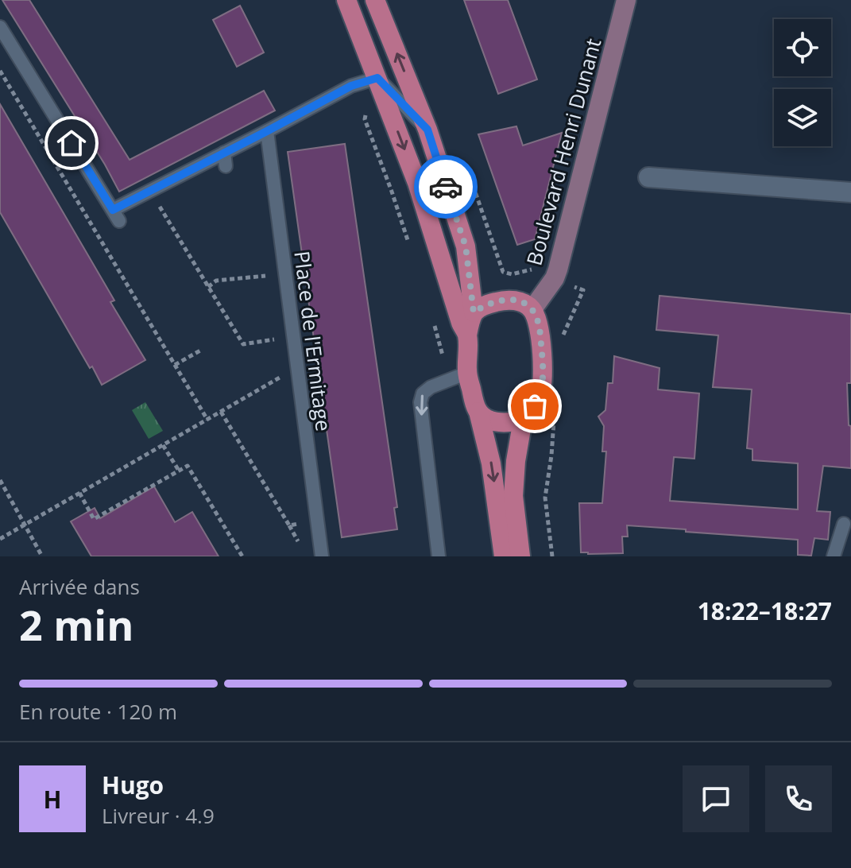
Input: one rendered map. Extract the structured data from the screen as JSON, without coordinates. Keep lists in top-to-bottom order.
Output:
{
  "streets": {
    "main road": ["Boulevard Henri Dunant"],
    "lane": ["Place de l'Ermitage"]
  },
  "page": {
    "heading": ["2 min", "Arrivée dans", "18:22–18:27"],
    "panel": ["Hugo", "Livreur · 4.9"],
    "bar": "En route · 120 m",
    "round": "H"
  }
}
